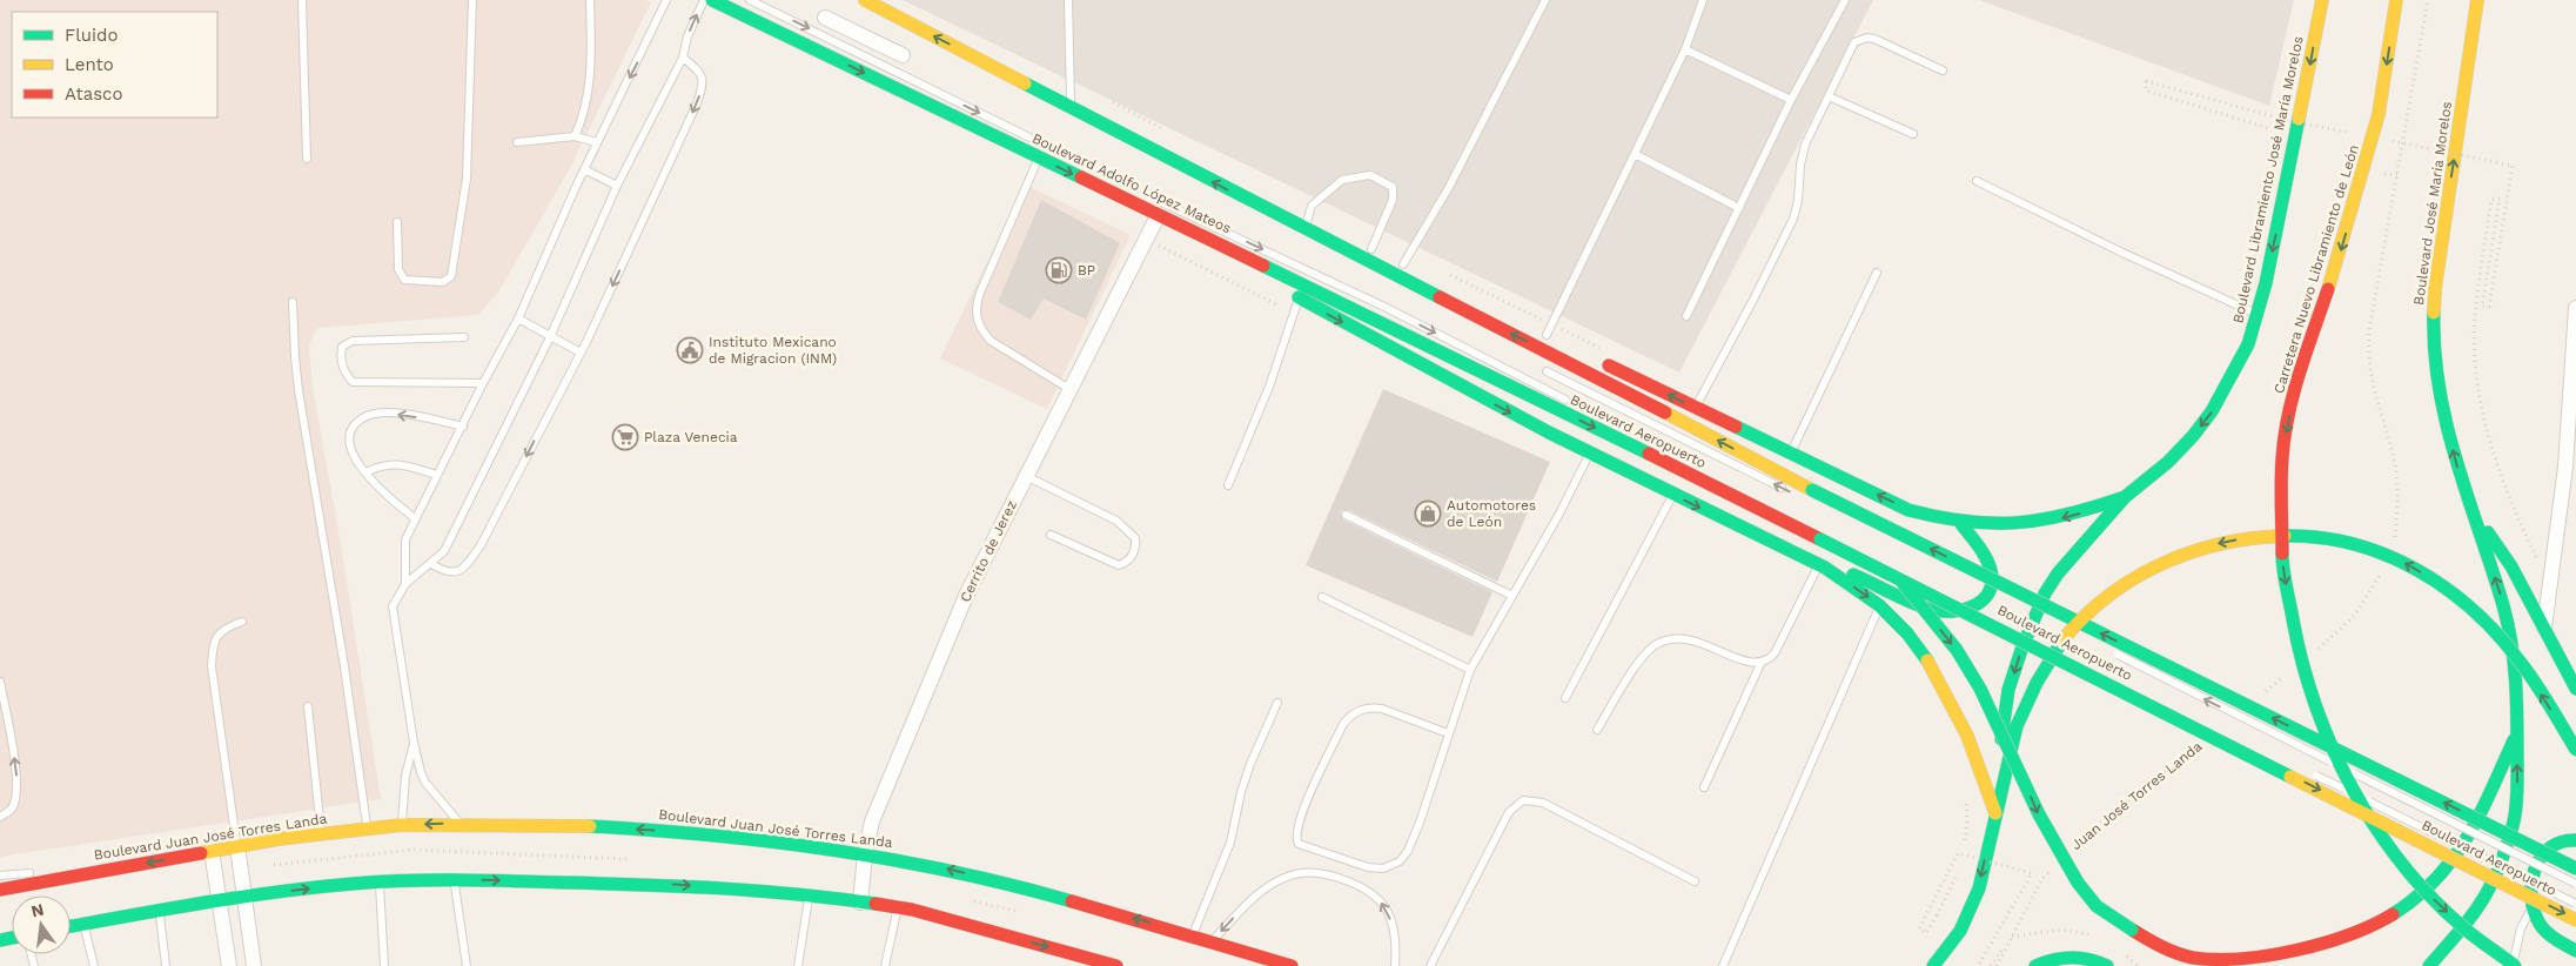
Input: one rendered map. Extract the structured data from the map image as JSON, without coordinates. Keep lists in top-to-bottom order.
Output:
{
  "streets": {
    "main road": [
      "Boulevard Libramiento José María Morelos",
      "Boulevard Adolfo López Mateos",
      "Boulevard José María Morelos",
      "Carretera Nuevo Libramiento de León",
      "Boulevard Aeropuerto",
      "Boulevard Juan José Torres Landa"
    ],
    "street": ["Cerrito de Jerez"],
    "path": ["Juan José Torres Landa"]
  },
  "crossings": [
    ["Boulevard Adolfo López Mateos", "Boulevard Aeropuerto"],
    ["Boulevard Adolfo López Mateos", "Cerrito de Jerez"],
    ["Cerrito de Jerez", "Boulevard Juan José Torres Landa"]
  ],
  "one_way": ["Boulevard Libramiento José María Morelos", "Boulevard José María Morelos", "Carretera Nuevo Libramiento de León"],
  "places": {
    "fuel station": ["BP"],
    "public building": ["Instituto Mexicano de Migracion (INM)"],
    "supermarket": ["Plaza Venecia"],
    "shop": ["Automotores de León"]
  },
  "legend": ["Fluido", "Lento", "Atasco"],
  "north": "top"
}
